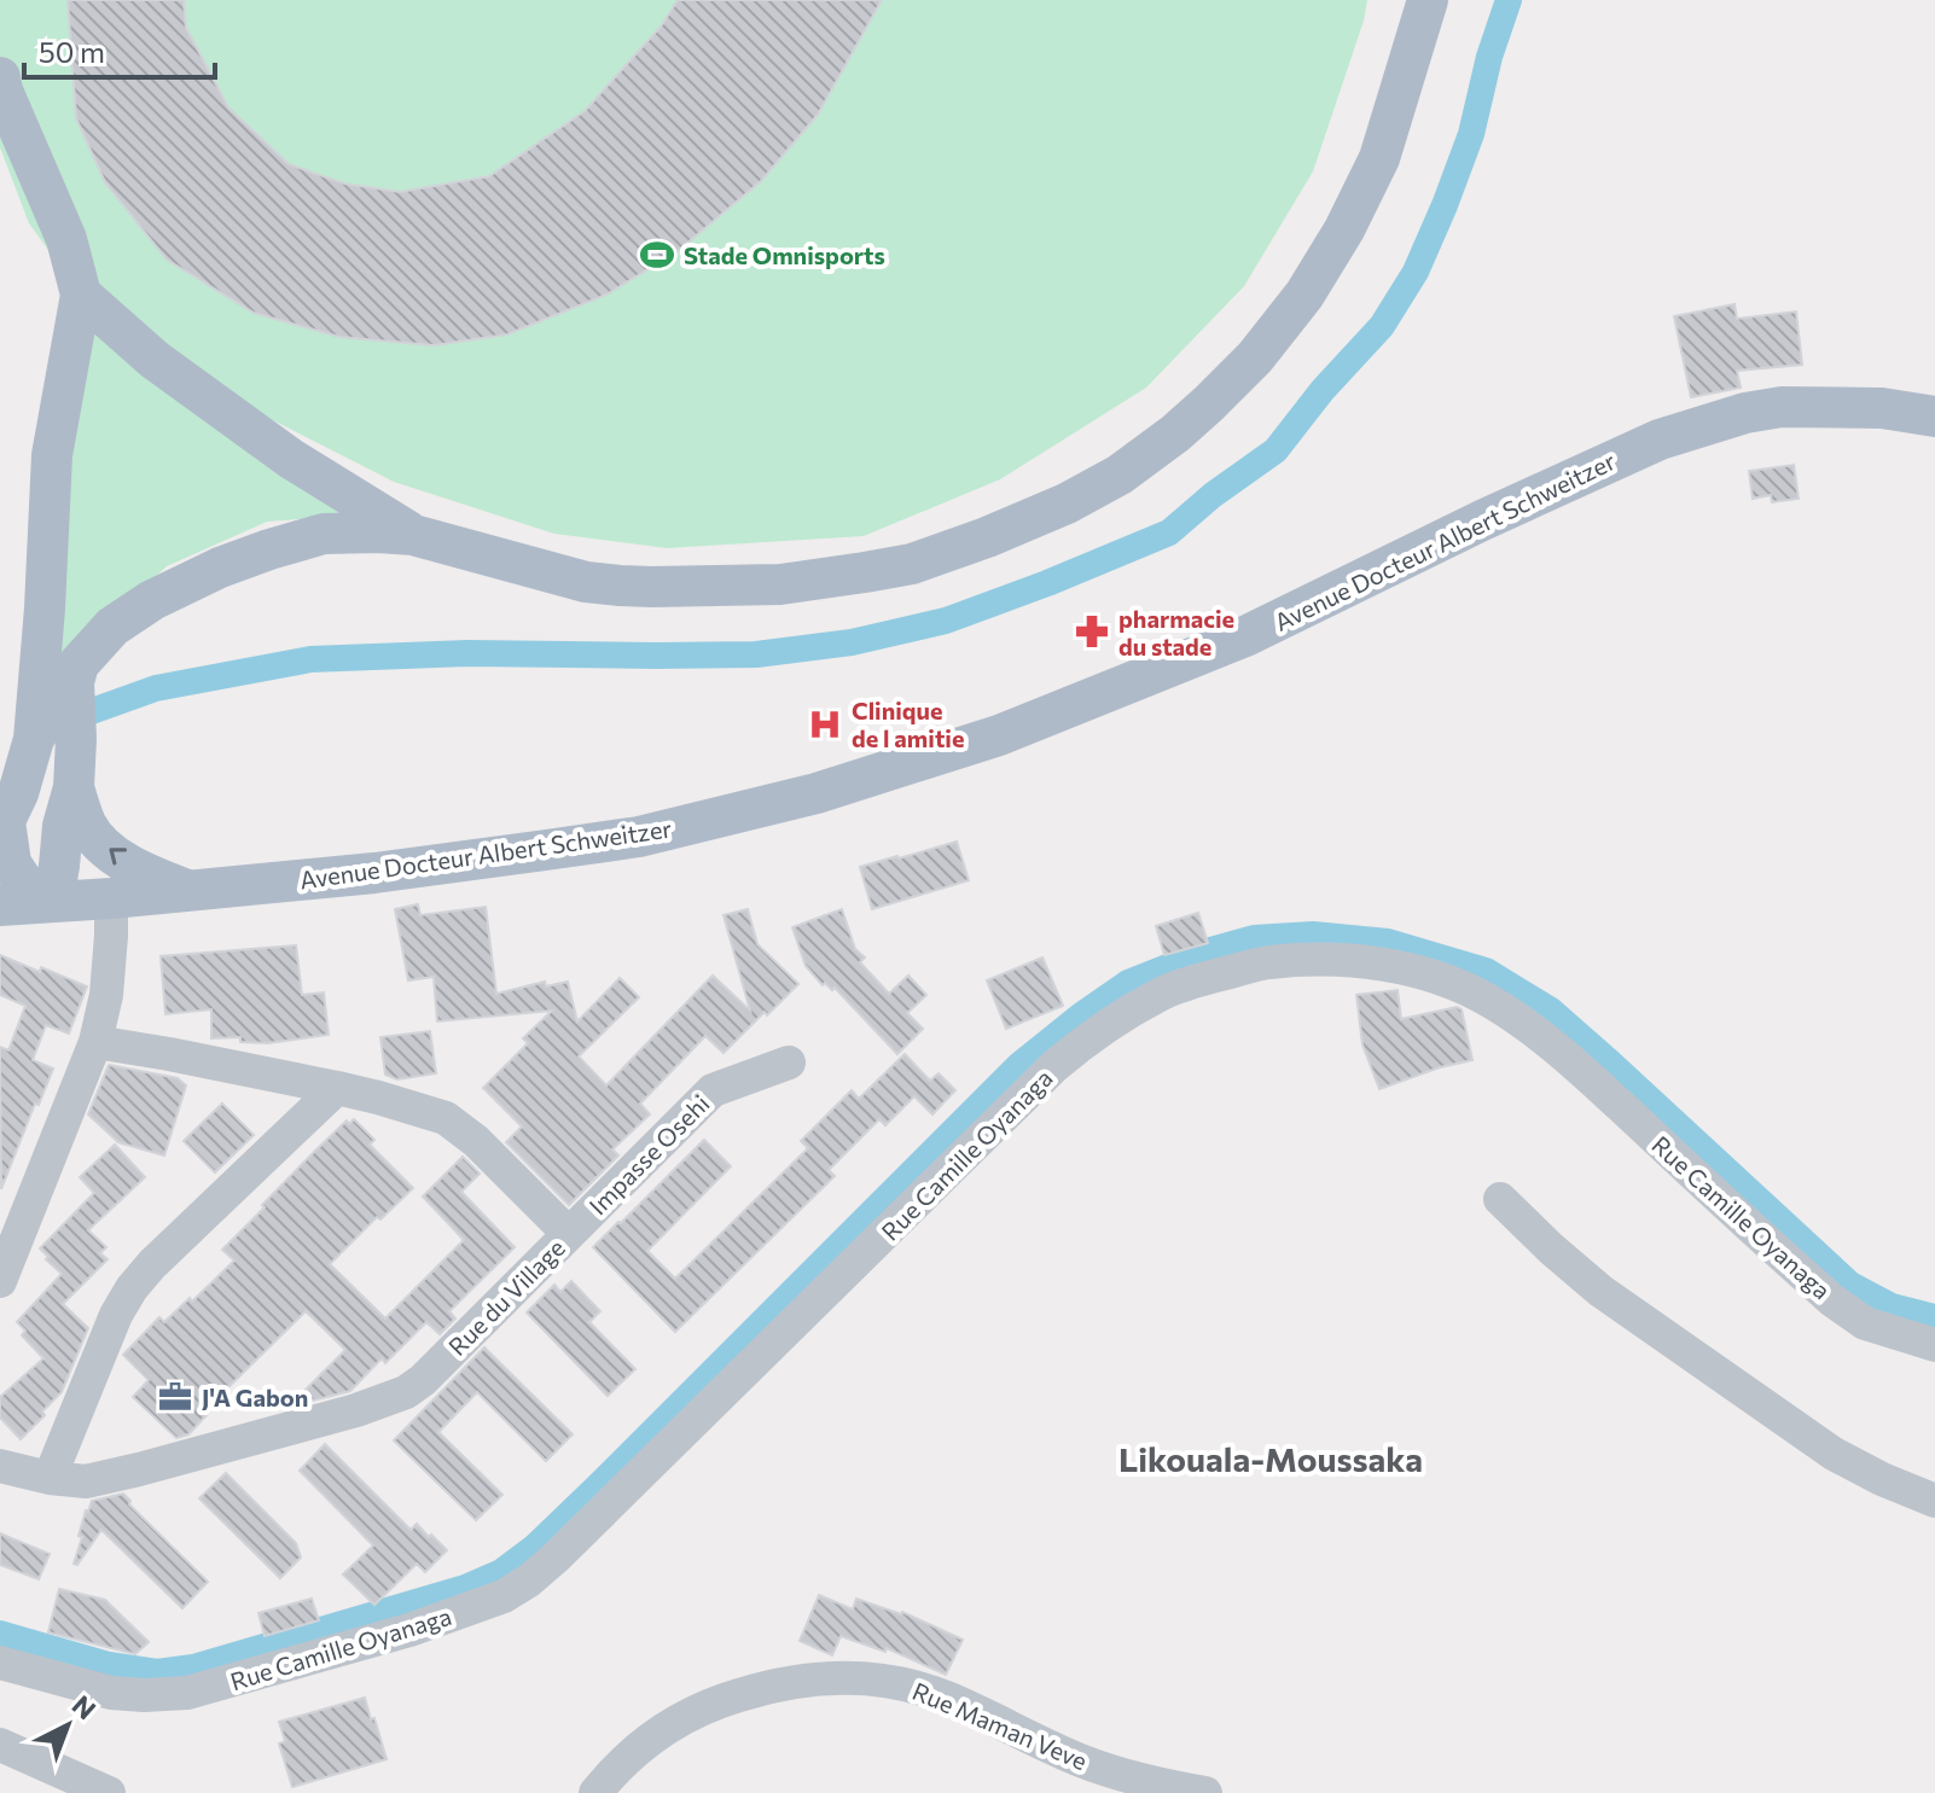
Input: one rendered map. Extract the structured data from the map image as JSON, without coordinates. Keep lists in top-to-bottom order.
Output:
{
  "streets": {
    "main road": ["Avenue Docteur Albert Schweitzer"],
    "street": [
      "Impasse Osehi",
      "Rue Camille Oyanaga",
      "Rue du Village",
      "Rue Maman Veve"
    ]
  },
  "crossings": [
    ["Impasse Osehi", "Rue du Village"]
  ],
  "districts": ["Likouala-Moussaka"],
  "places": {
    "sports": ["Stade Omnisports"],
    "pharmacy": ["pharmacie du stade"],
    "hospital": ["Clinique de l amitie"],
    "office": ["J'A Gabon"]
  },
  "scale_bar": "50 m",
  "north": "top right"
}
